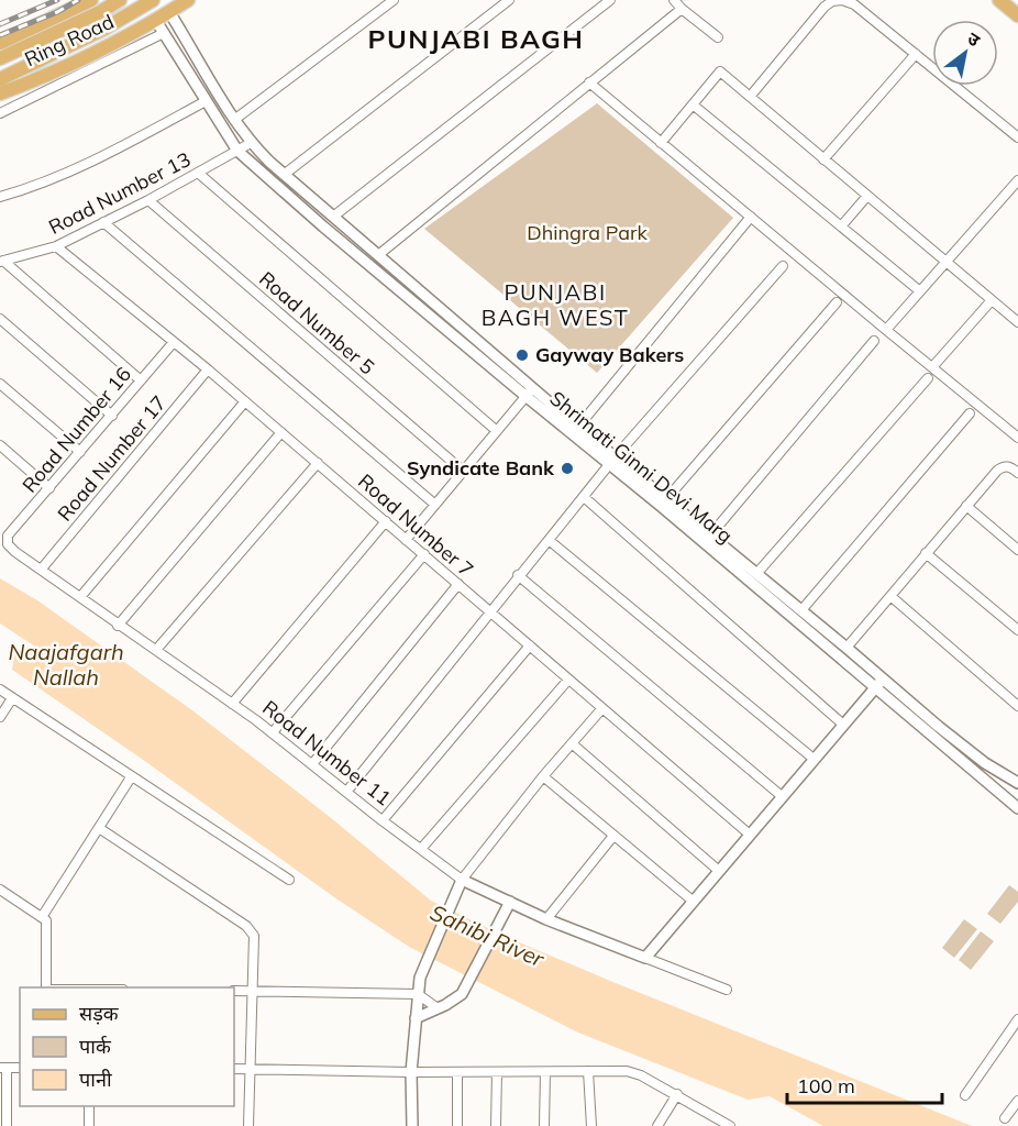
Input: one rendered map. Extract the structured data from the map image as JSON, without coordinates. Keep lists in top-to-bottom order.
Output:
{
  "streets": {
    "main road": ["Ring Road"],
    "street": [
      "Road Number 13",
      "Road Number 5",
      "Road Number 16",
      "Road Number 17",
      "Shrimati Ginni Devi Marg",
      "Road Number 7",
      "Road Number 11"
    ]
  },
  "crossings": [
    ["Ring Road", "Shrimati Ginni Devi Marg"],
    ["Road Number 13", "Road Number 5"],
    ["Road Number 13", "Shrimati Ginni Devi Marg"],
    ["Road Number 13", "Road Number 7"],
    ["Road Number 16", "Road Number 7"],
    ["Road Number 16", "Road Number 11"],
    ["Road Number 17", "Road Number 7"],
    ["Road Number 17", "Road Number 11"]
  ],
  "districts": ["PUNJABI BAGH", "PUNJABI BAGH WEST"],
  "water": ["Naajafgarh Nallah", "Sahibi River"],
  "parks": ["Dhingra Park"],
  "places": ["Gayway Bakers", "Syndicate Bank"],
  "legend": ["सड़क", "पार्क", "पानी"],
  "scale_bar": "100 m",
  "north": "top right"
}
